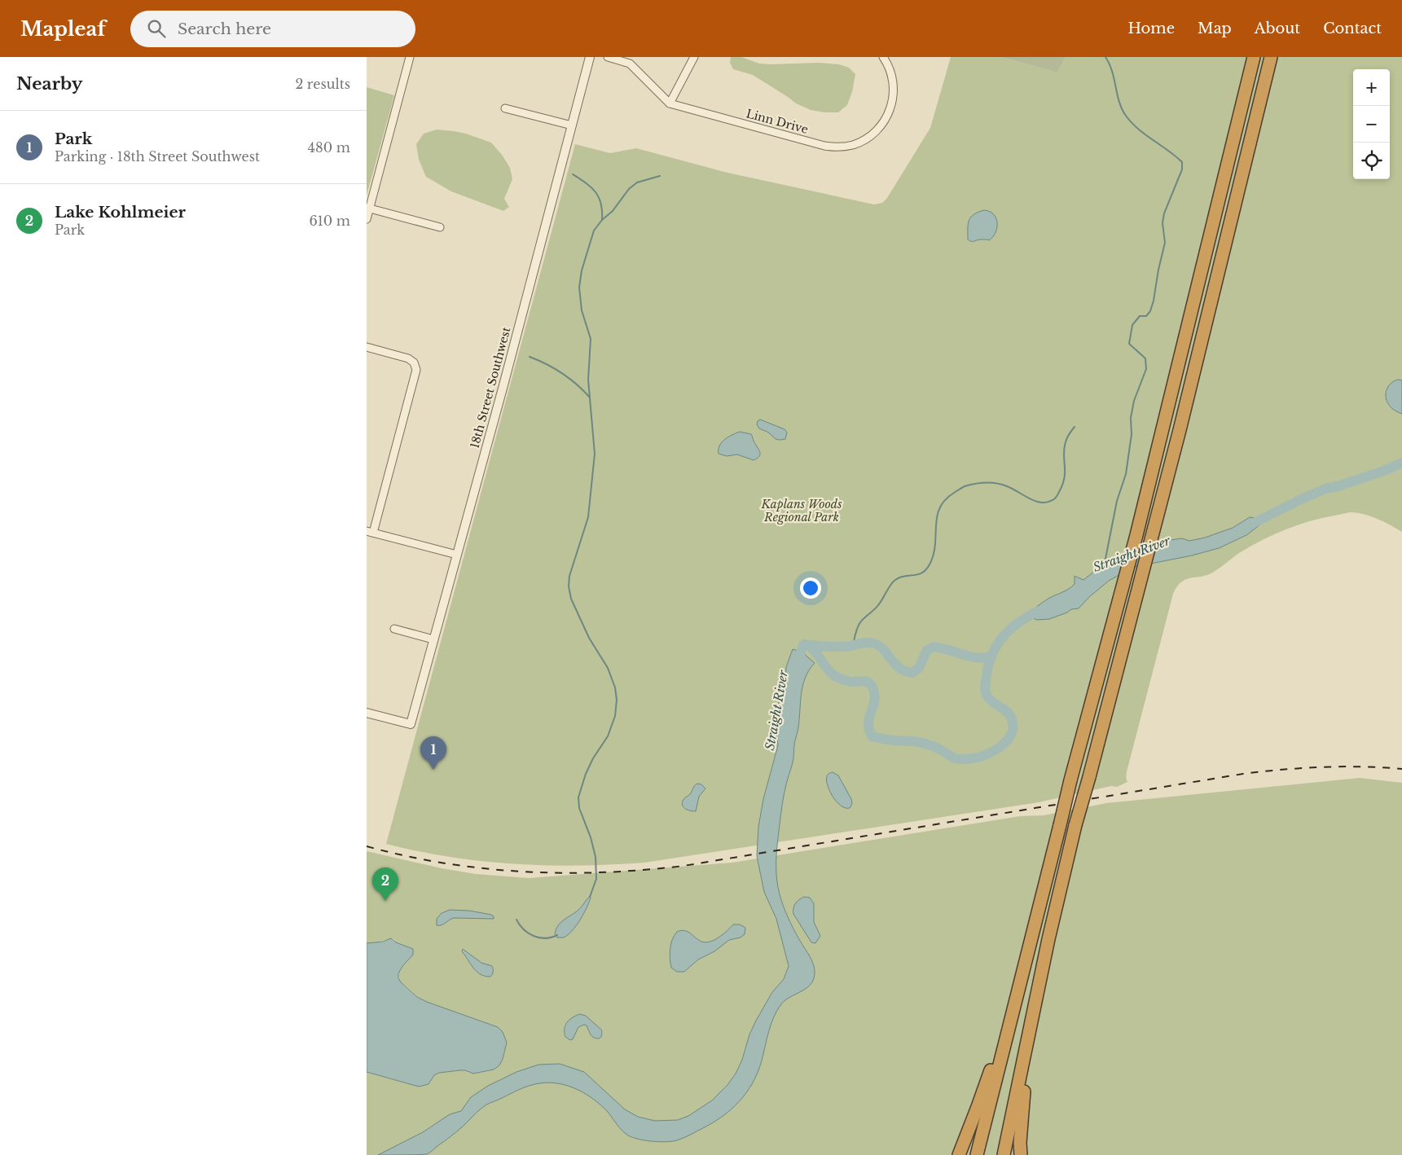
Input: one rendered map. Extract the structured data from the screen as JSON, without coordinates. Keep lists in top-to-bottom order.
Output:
{
  "streets": {
    "street": ["Linn Drive", "18th Street Southwest"]
  },
  "water": ["Straight River"],
  "parks": ["Kaplans Woods Regional Park"],
  "page": {
    "header": "Mapleaf",
    "search": "Search here",
    "nav": [
      "Home",
      "Map",
      "About",
      "Contact"
    ],
    "heading": ["Nearby", "2 results"],
    "map_buttons": ["+", "−"],
    "list": [
      {
        "mark": "1",
        "name": "Park",
        "note": "Parking · 18th Street Southwest",
        "value": "480 m"
      },
      {
        "mark": "2",
        "name": "Lake Kohlmeier",
        "note": "Park",
        "value": "610 m"
      }
    ],
    "pins": ["1", "2"]
  }
}
